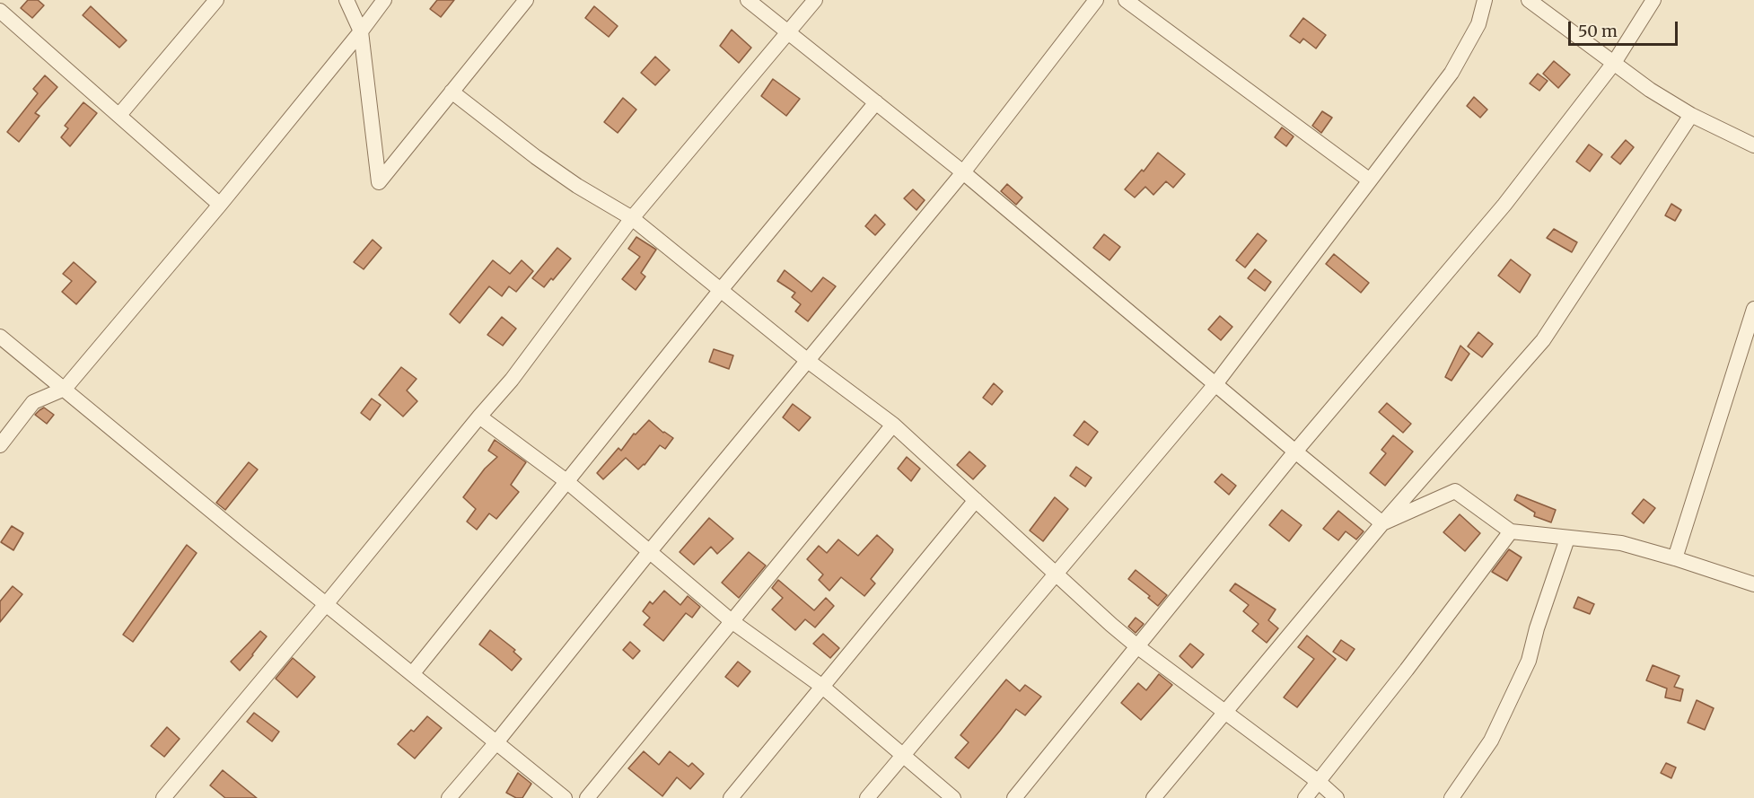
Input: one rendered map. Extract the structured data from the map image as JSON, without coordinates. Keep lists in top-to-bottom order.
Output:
{
  "scale_bar": "50 m"
}
